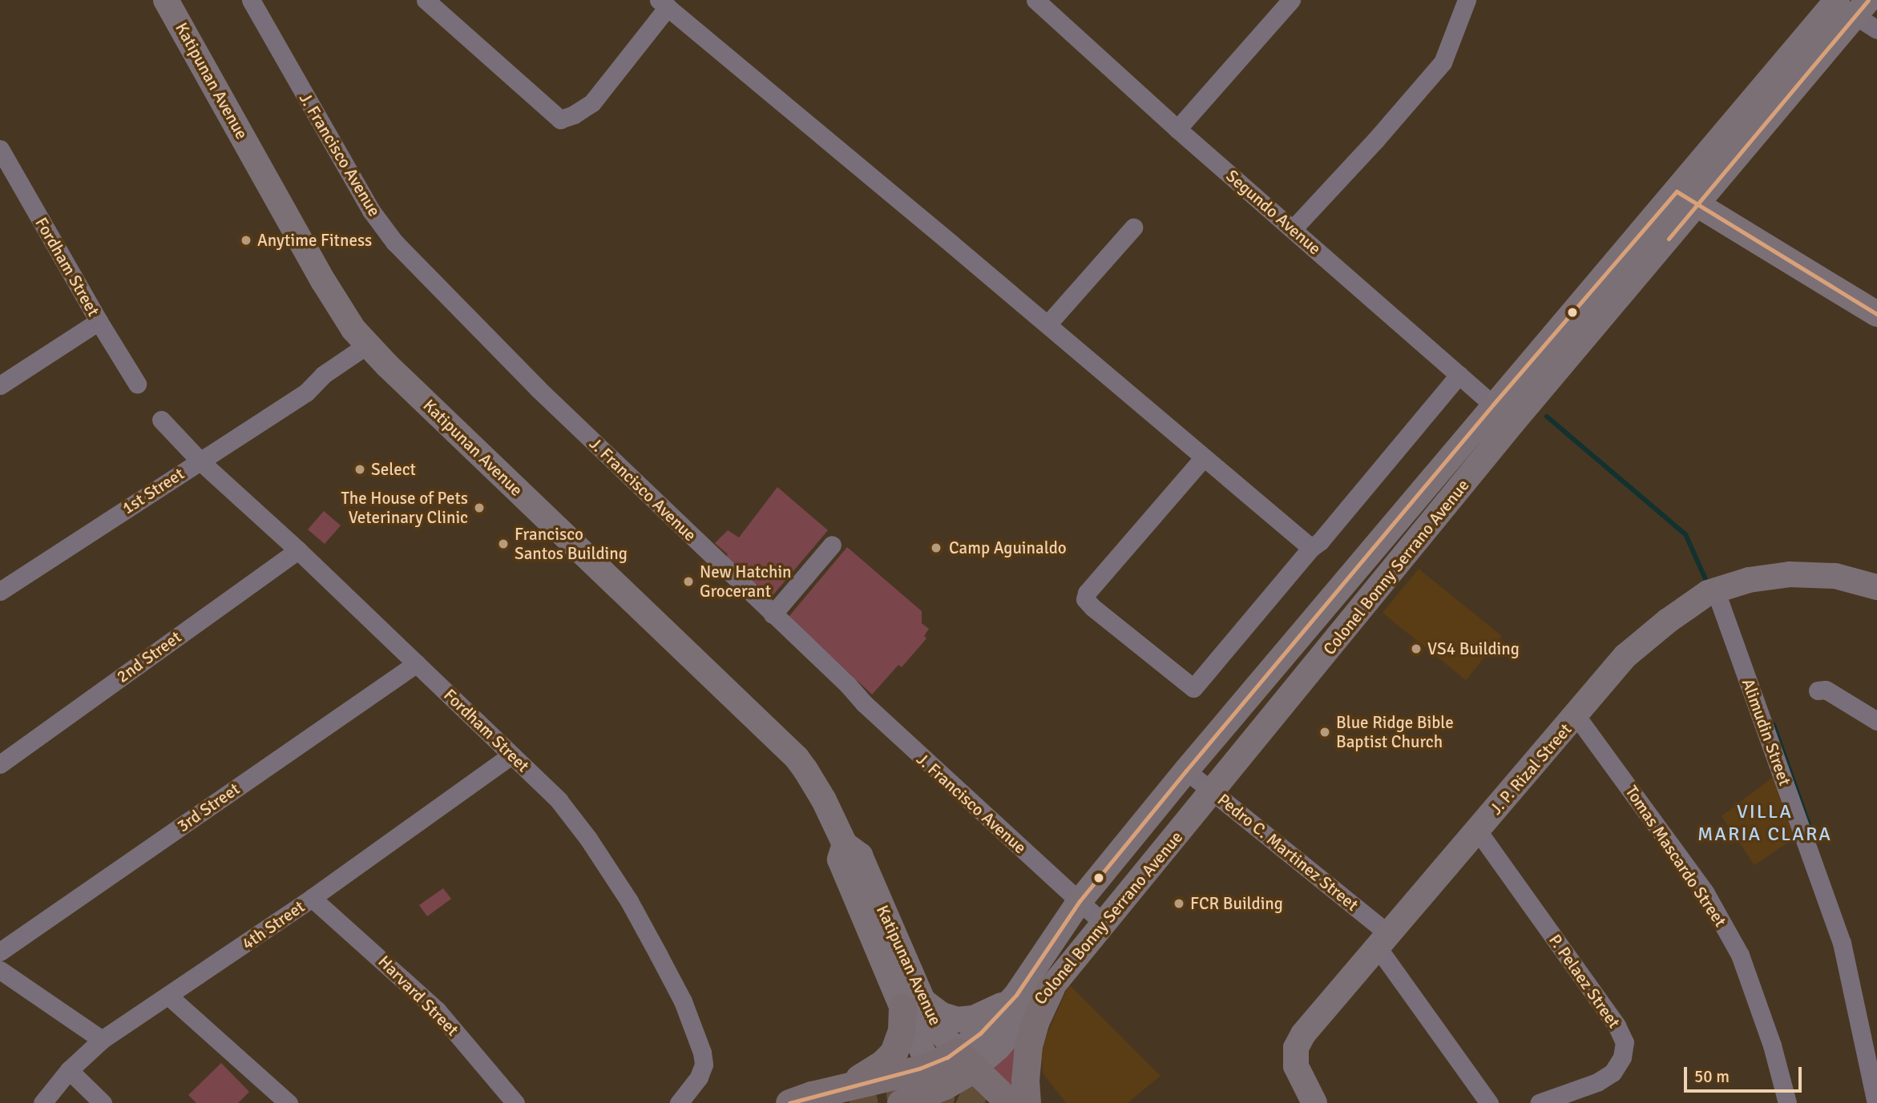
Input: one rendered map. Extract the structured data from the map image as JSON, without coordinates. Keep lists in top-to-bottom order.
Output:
{
  "streets": {
    "main road": ["Katipunan Avenue", "Colonel Bonny Serrano Avenue", "J. P. Rizal Street"],
    "street": [
      "J. Francisco Avenue",
      "Segundo Avenue",
      "Fordham Street",
      "1st Street",
      "2nd Street",
      "Alimudin Street",
      "3rd Street",
      "Pedro C. Martinez Street",
      "Tomas Mascardo Street",
      "4th Street",
      "P. Pelaez Street",
      "Harvard Street"
    ]
  },
  "crossings": [
    ["Katipunan Avenue", "1st Street"],
    ["Katipunan Avenue", "Colonel Bonny Serrano Avenue"],
    ["J. Francisco Avenue", "Colonel Bonny Serrano Avenue"],
    ["Segundo Avenue", "Colonel Bonny Serrano Avenue"],
    ["Fordham Street", "1st Street"],
    ["Fordham Street", "2nd Street"],
    ["Fordham Street", "3rd Street"],
    ["Fordham Street", "4th Street"],
    ["Colonel Bonny Serrano Avenue", "Pedro C. Martinez Street"],
    ["Alimudin Street", "J. P. Rizal Street"],
    ["J. P. Rizal Street", "Pedro C. Martinez Street"],
    ["J. P. Rizal Street", "Tomas Mascardo Street"],
    ["J. P. Rizal Street", "P. Pelaez Street"],
    ["4th Street", "Harvard Street"]
  ],
  "districts": ["VILLA MARIA CLARA"],
  "places": [
    "Anytime Fitness",
    "Select",
    "The House of Pets Veterinary Clinic",
    "Francisco Santos Building",
    "Camp Aguinaldo",
    "New Hatchin Grocerant",
    "VS4 Building",
    "Blue Ridge Bible Baptist Church",
    "FCR Building"
  ],
  "scale_bar": "50 m"
}
